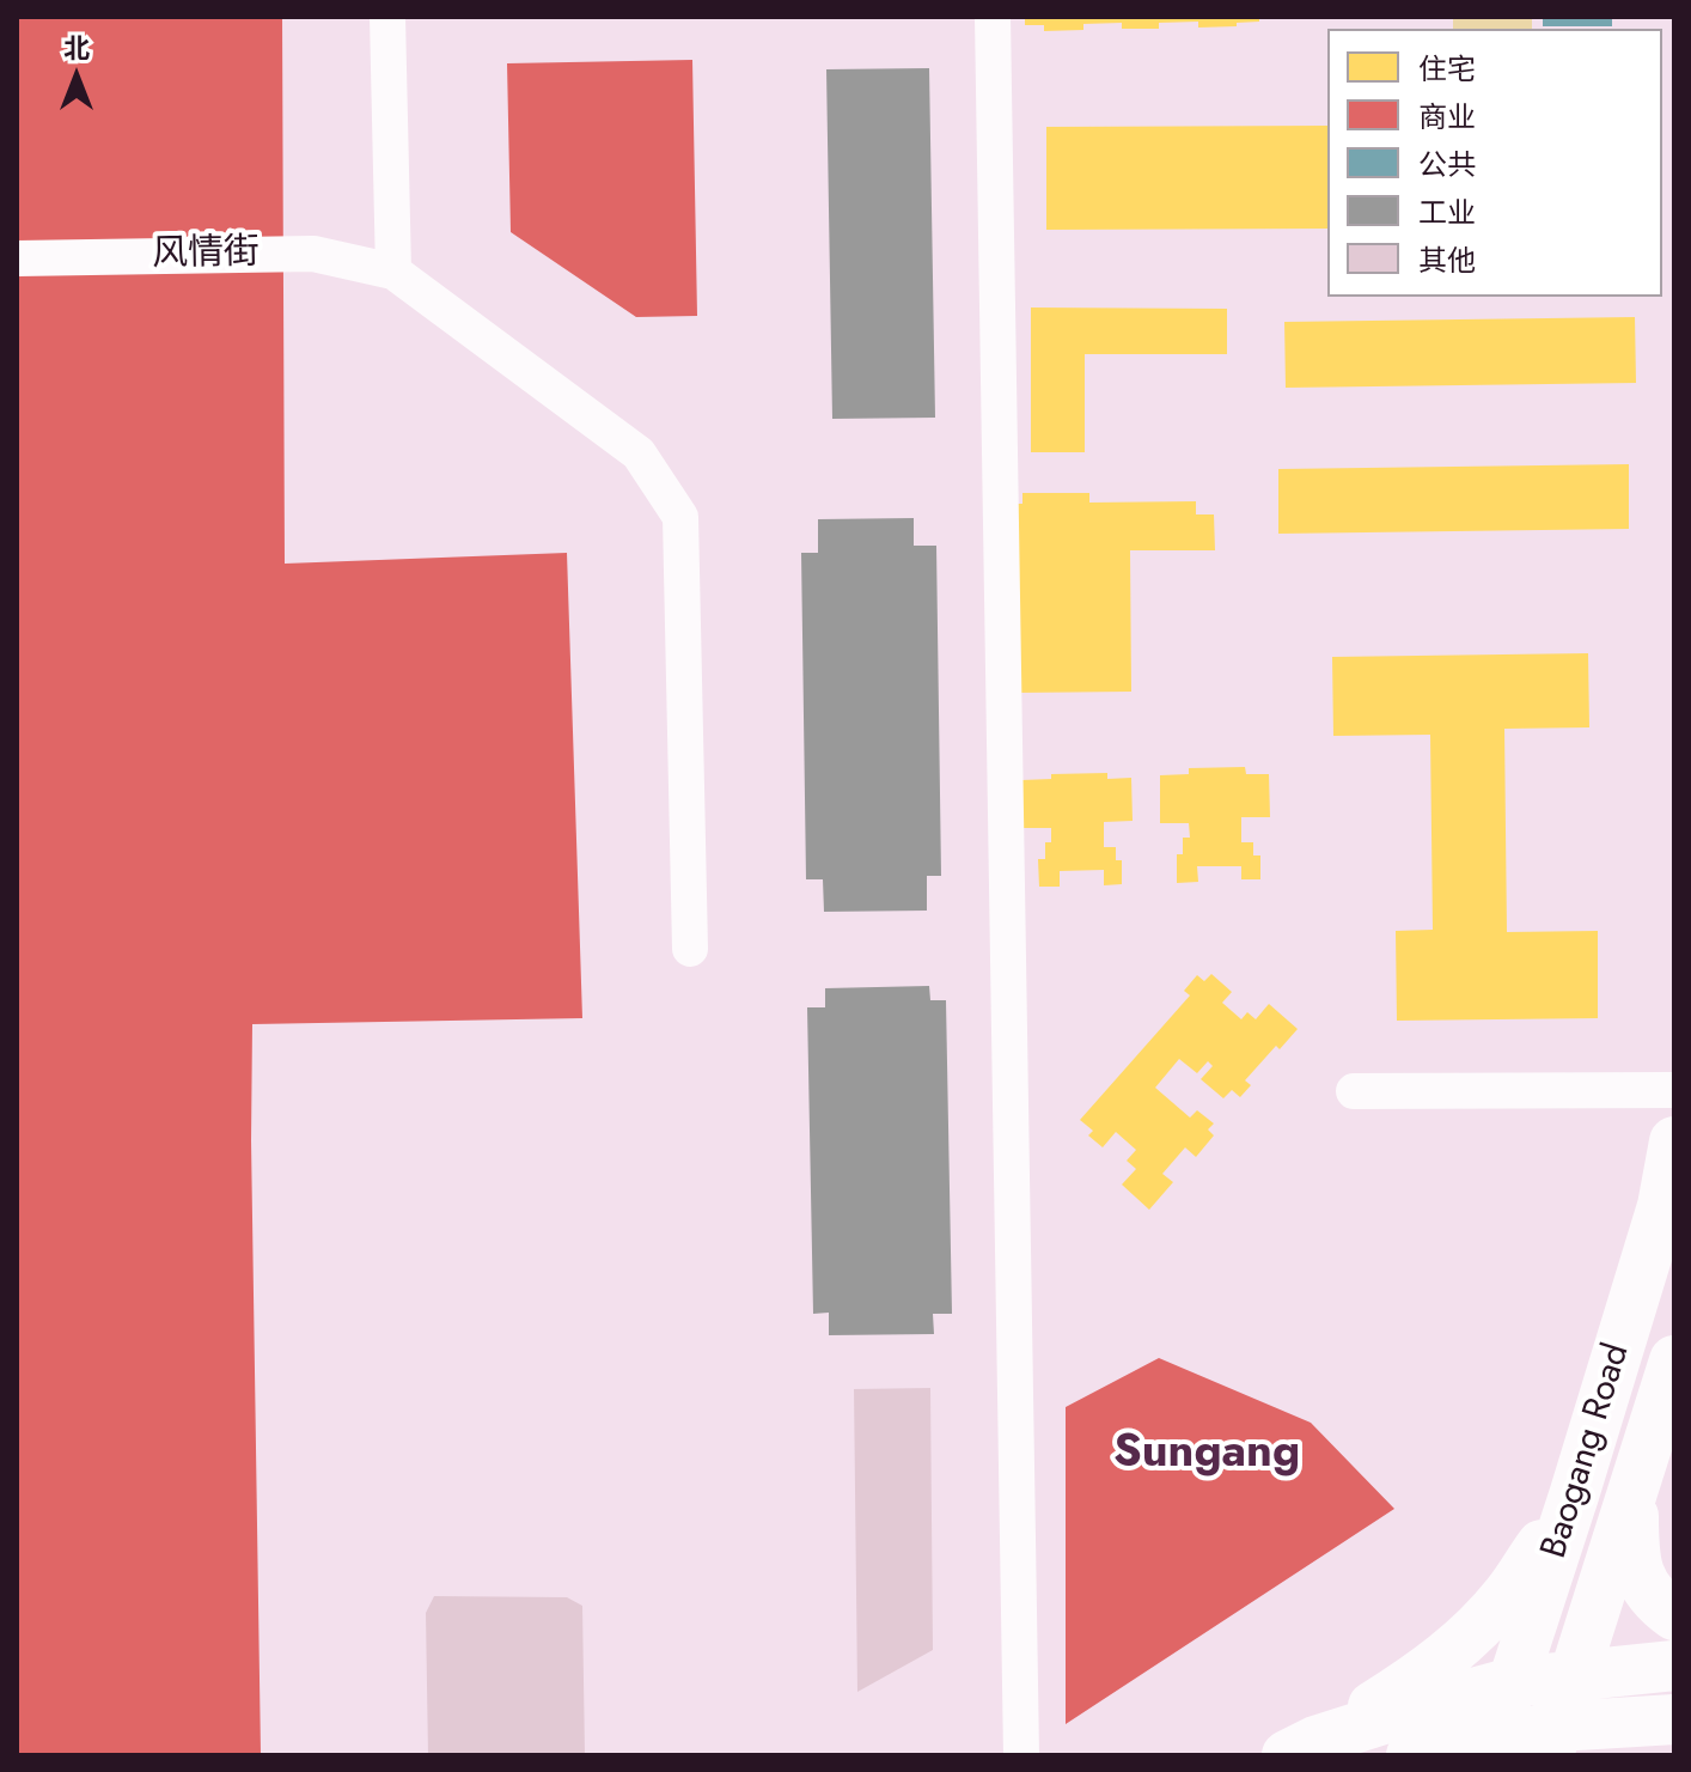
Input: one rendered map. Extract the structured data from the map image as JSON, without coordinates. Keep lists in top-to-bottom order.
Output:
{
  "streets": {
    "main road": ["Baogang Road"],
    "street": ["风情街"]
  },
  "districts": ["Sungang"],
  "legend": [
    "住宅",
    "商业",
    "公共",
    "工业",
    "其他"
  ],
  "north": "top"
}
